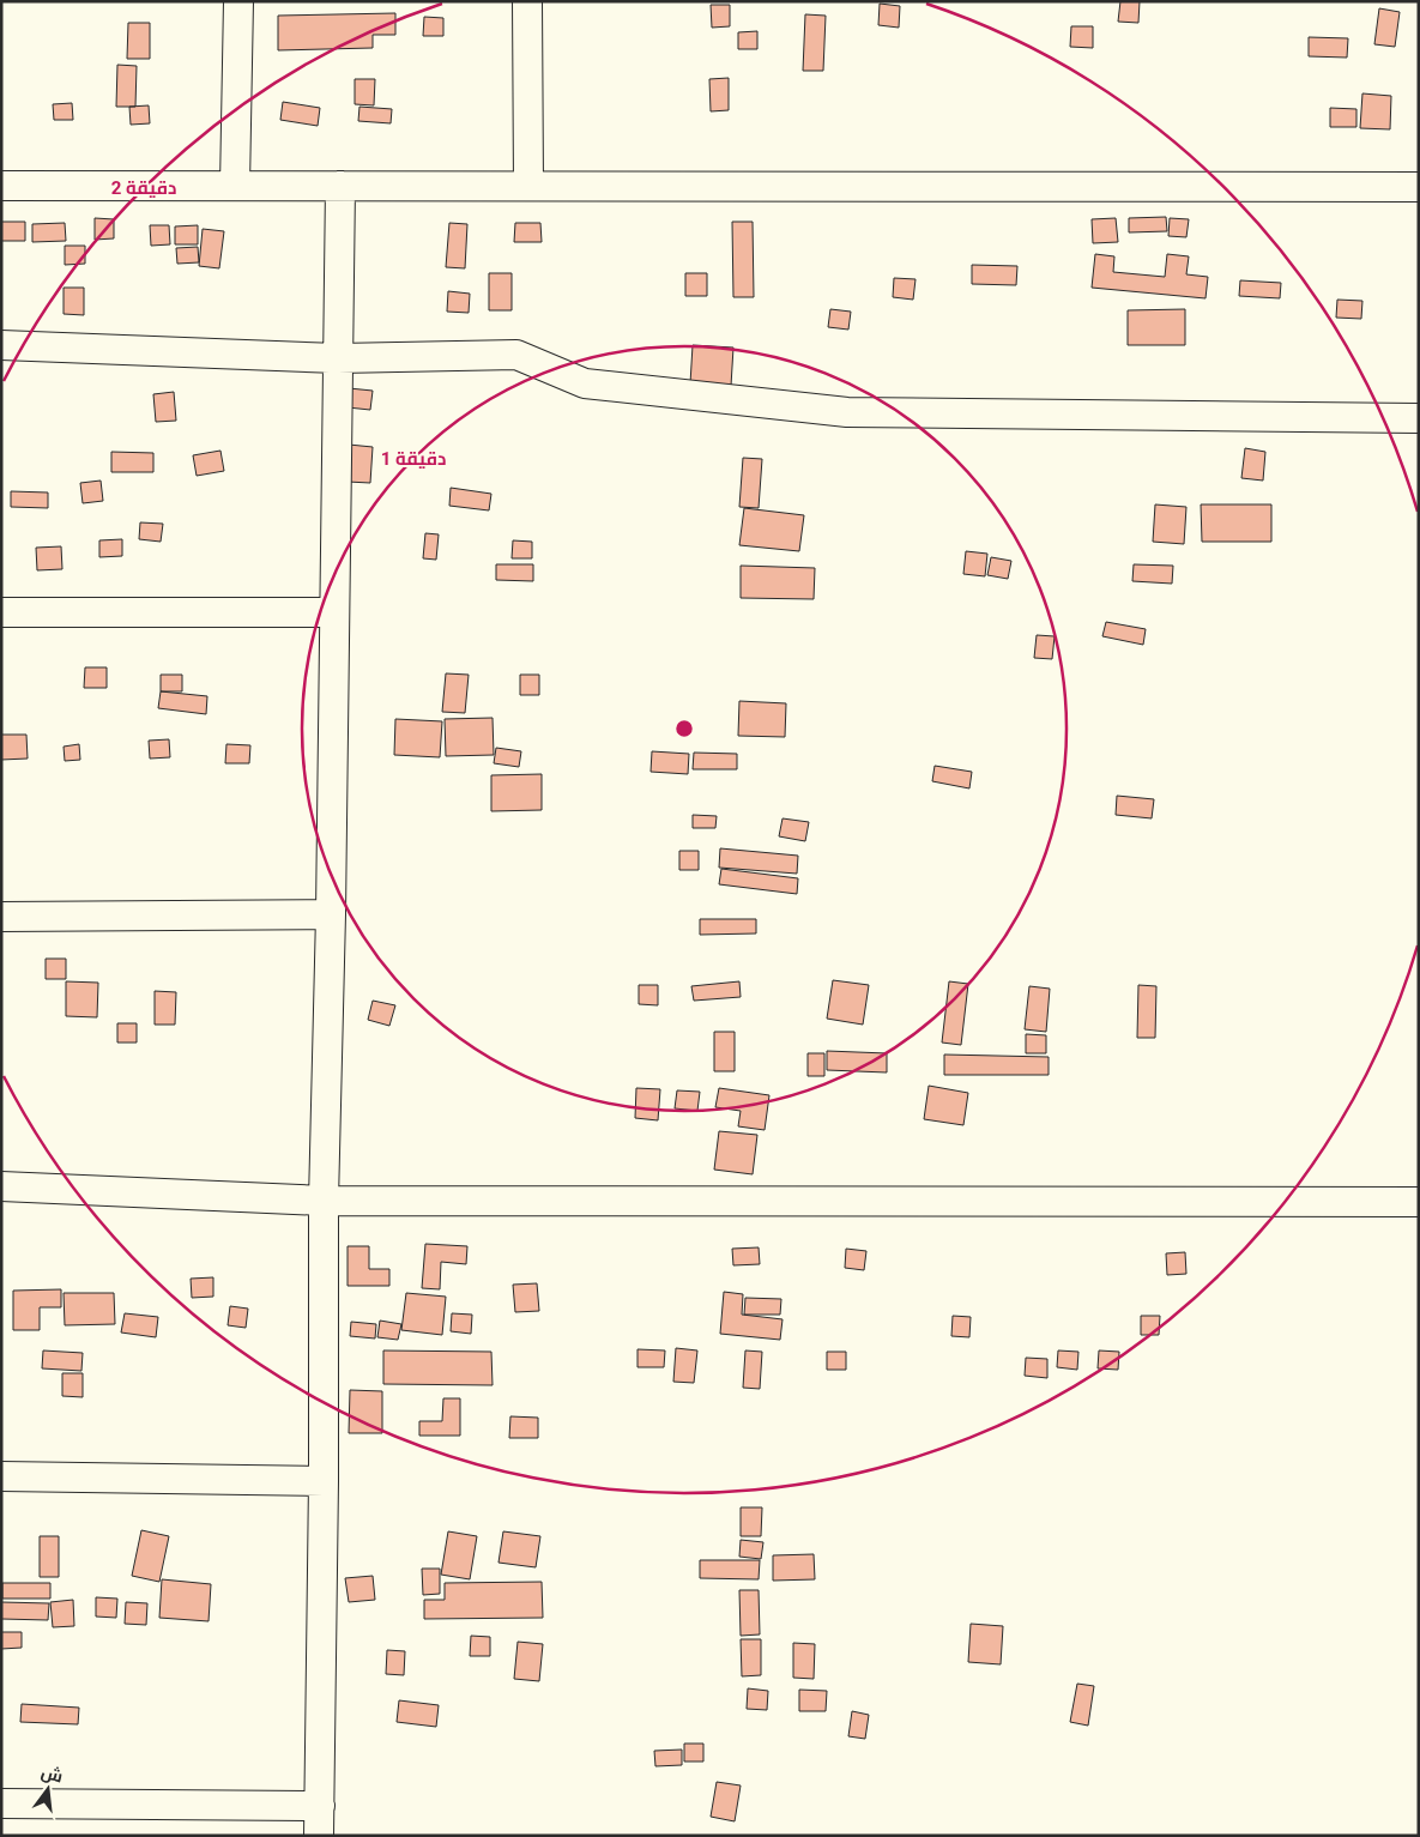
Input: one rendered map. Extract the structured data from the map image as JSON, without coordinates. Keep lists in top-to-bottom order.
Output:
{
  "north": "top",
  "rings": ["2 دقيقة", "1 دقيقة"]
}
